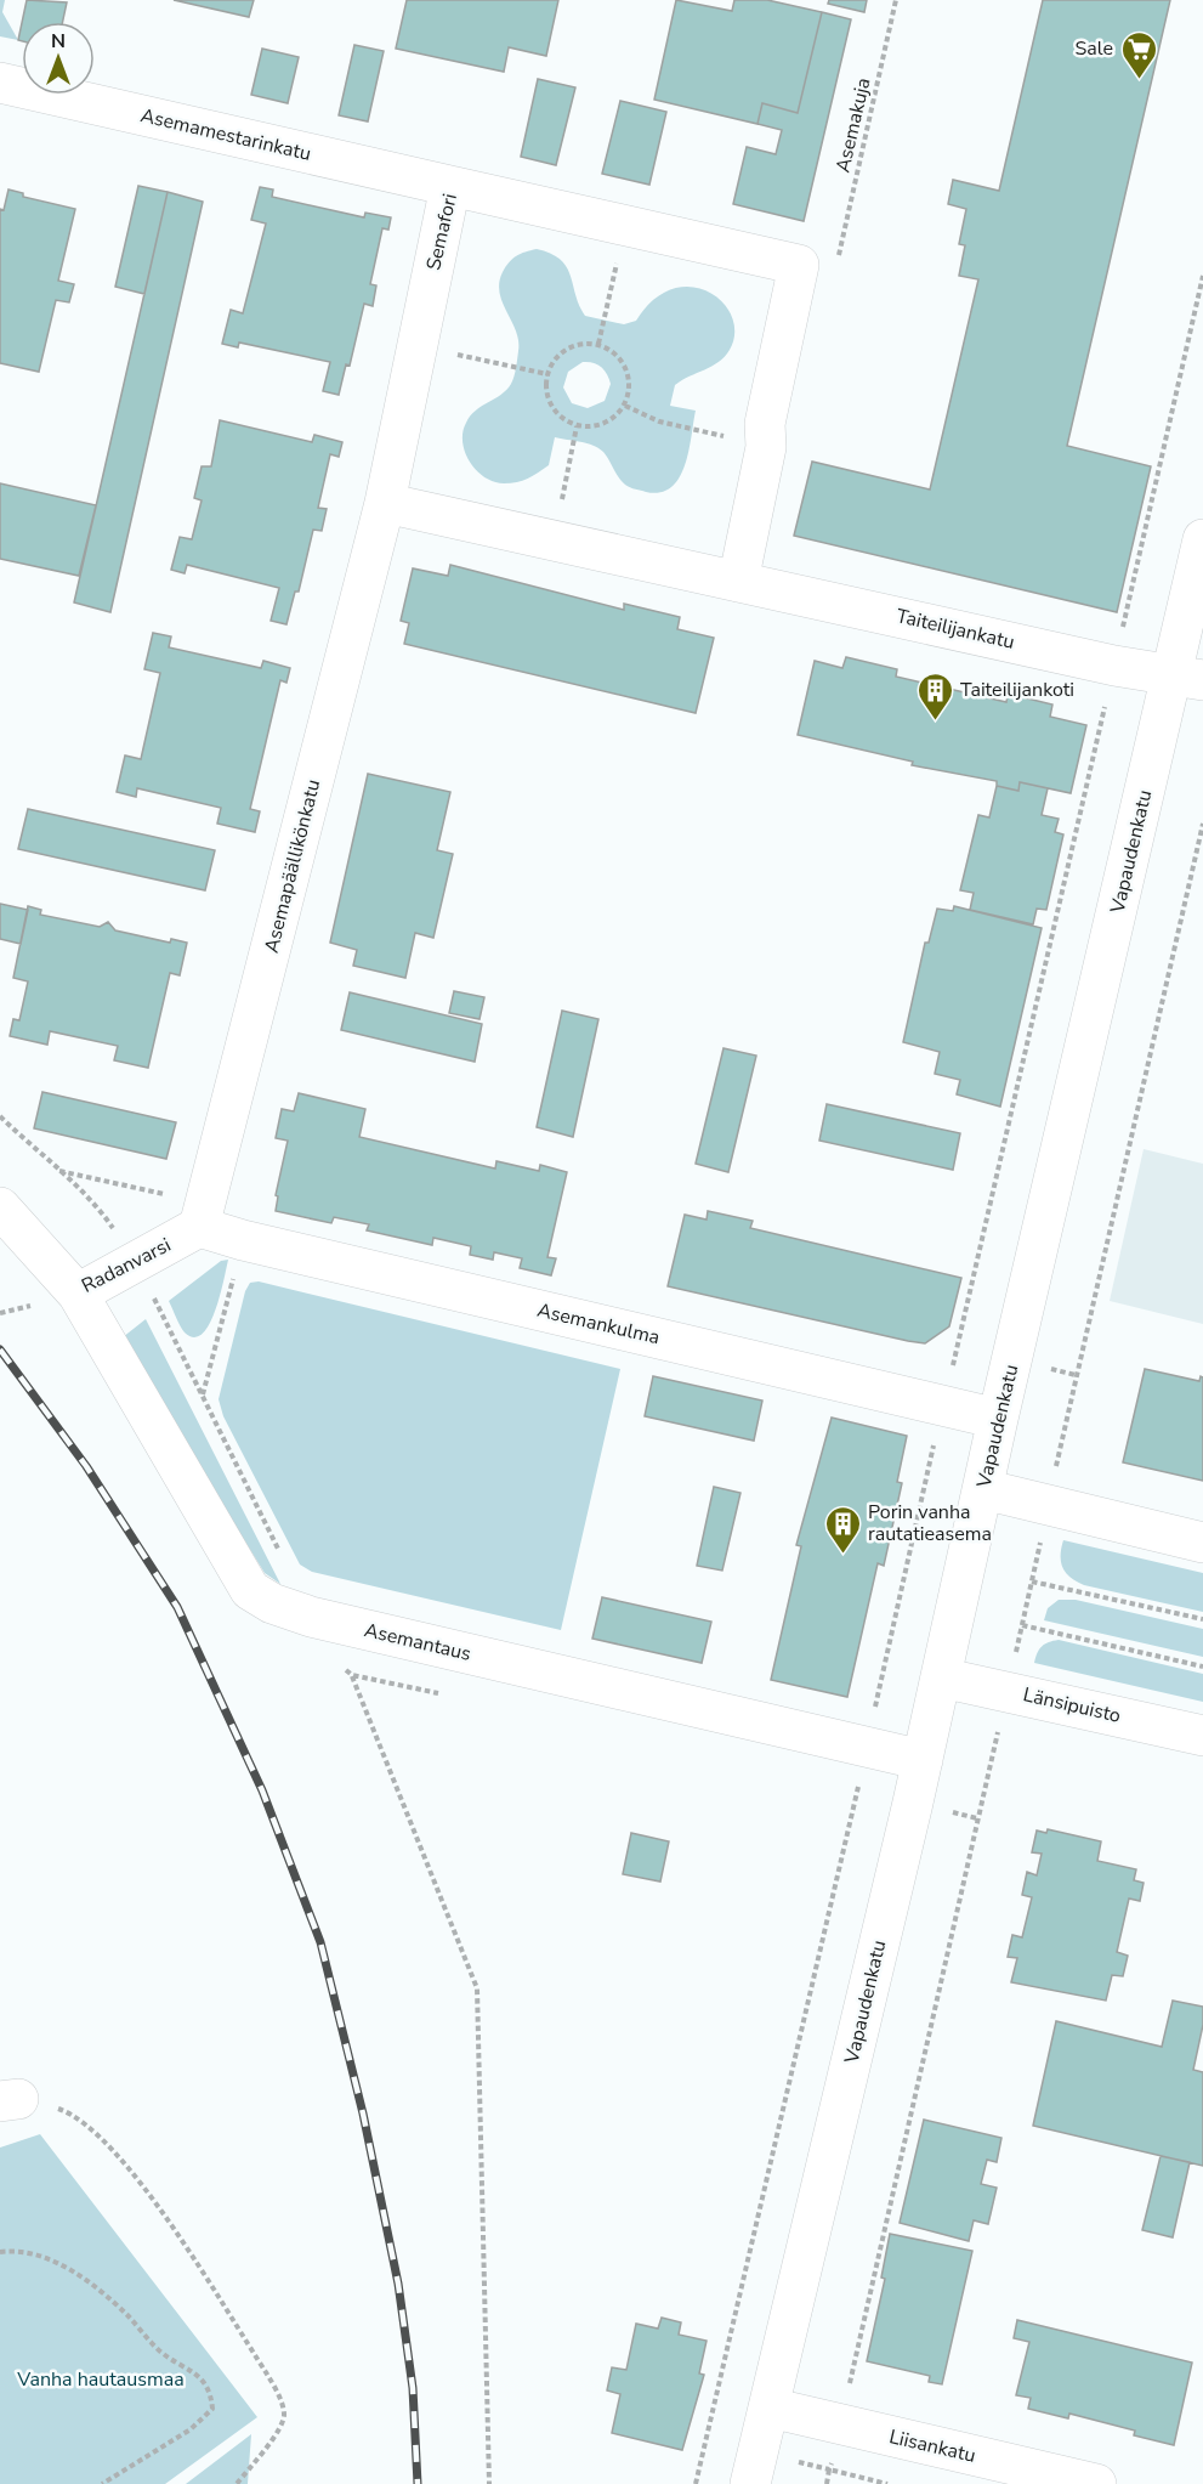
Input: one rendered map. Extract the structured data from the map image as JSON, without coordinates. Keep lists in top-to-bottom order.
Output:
{
  "streets": {
    "street": [
      "Asemamestarinkatu",
      "Semafori",
      "Taiteilijankatu",
      "Vapaudenkatu",
      "Asemapäällikönkatu",
      "Radanvarsi",
      "Asemankulma",
      "Asemantaus",
      "Länsipuisto",
      "Liisankatu"
    ],
    "path": ["Asemakuja"]
  },
  "crossings": [
    ["Asemamestarinkatu", "Semafori"],
    ["Semafori", "Taiteilijankatu"],
    ["Semafori", "Asemapäällikönkatu"],
    ["Taiteilijankatu", "Vapaudenkatu"],
    ["Vapaudenkatu", "Asemankulma"],
    ["Vapaudenkatu", "Asemantaus"],
    ["Vapaudenkatu", "Länsipuisto"],
    ["Vapaudenkatu", "Liisankatu"],
    ["Asemapäällikönkatu", "Radanvarsi"],
    ["Asemapäällikönkatu", "Asemankulma"],
    ["Radanvarsi", "Asemankulma"],
    ["Radanvarsi", "Asemantaus"]
  ],
  "parks": ["Vanha hautausmaa"],
  "places": {
    "supermarket": ["Sale"],
    "building": ["Taiteilijankoti", "Porin vanha rautatieasema"]
  },
  "north": "top"
}
